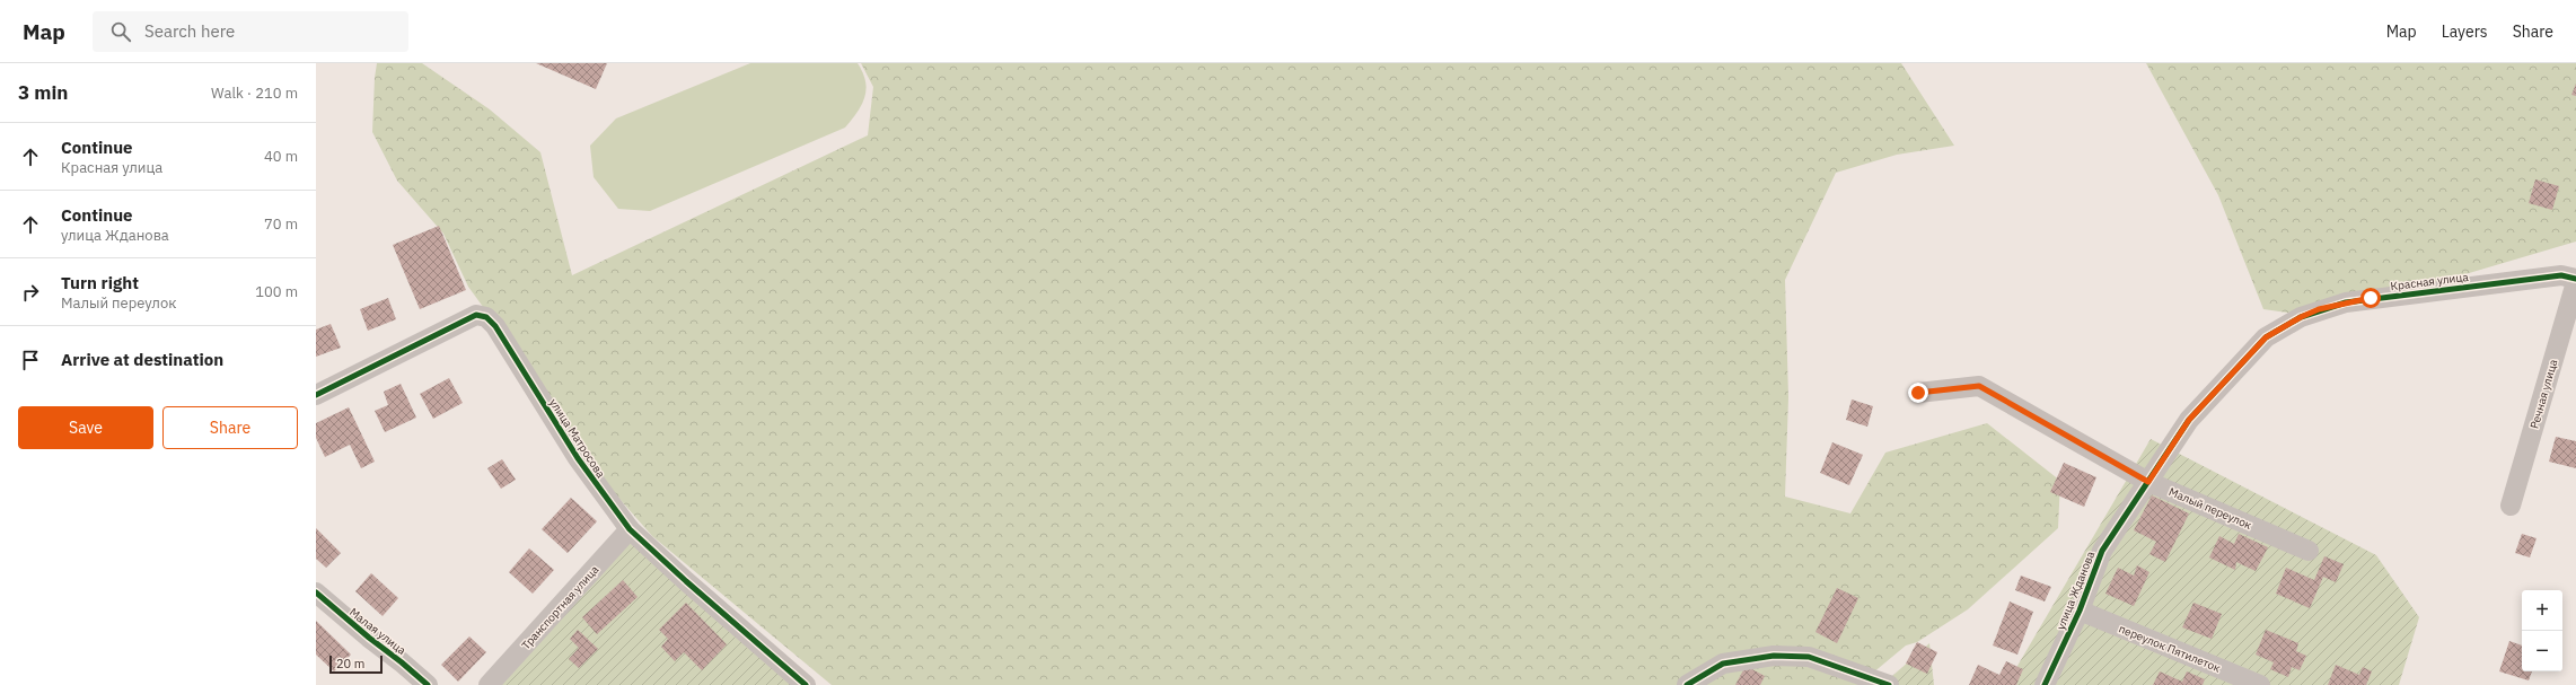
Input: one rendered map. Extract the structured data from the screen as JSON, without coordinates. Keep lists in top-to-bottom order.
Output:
{
  "streets": {
    "street": [
      "Красная улица",
      "Речная улица",
      "улица Матросова",
      "Малый переулок",
      "улица Жданова",
      "Транспортная улица",
      "Малая улица",
      "переулок Пятилеток"
    ]
  },
  "crossings": [
    ["Красная улица", "улица Жданова"],
    ["улица Матросова", "Транспортная улица"],
    ["Малый переулок", "улица Жданова"],
    ["улица Жданова", "переулок Пятилеток"]
  ],
  "scale_bar": "20 m",
  "page": {
    "header": "Map",
    "search": "Search here",
    "nav": ["Map", "Layers", "Share"],
    "heading": ["3 min", "Walk · 210 m"],
    "list": [
      ["Continue", "Красная улица", "40 m"],
      ["Continue", "улица Жданова", "70 m"],
      ["Turn right", "Малый переулок", "100 m"],
      "Arrive at destination"
    ],
    "buttons": ["Save", "Share"],
    "map_buttons": ["+", "−"],
    "scale": "20 m"
  }
}
